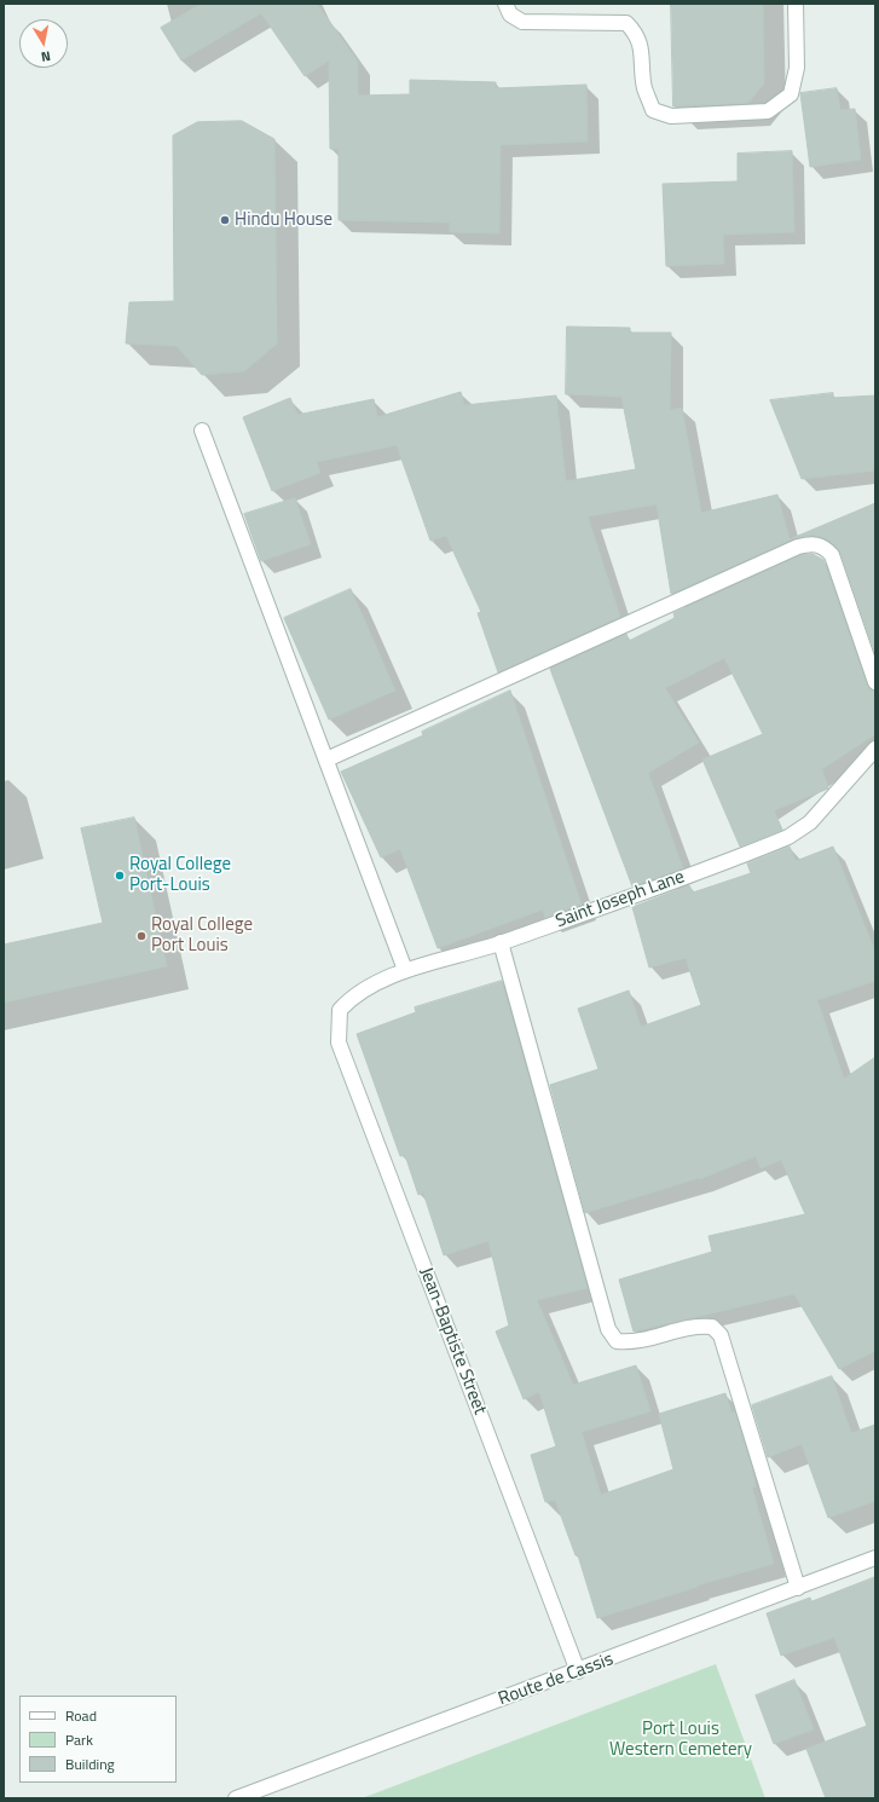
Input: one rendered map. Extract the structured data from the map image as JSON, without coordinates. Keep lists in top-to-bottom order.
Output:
{
  "streets": {
    "street": ["Saint Joseph Lane", "Jean-Baptiste Street", "Route de Cassis"]
  },
  "crossings": [
    ["Saint Joseph Lane", "Jean-Baptiste Street"],
    ["Jean-Baptiste Street", "Route de Cassis"]
  ],
  "parks": ["Port Louis Western Cemetery"],
  "places": ["Hindu House", "Royal College Port-Louis", "Royal College Port Louis"],
  "legend": ["Road", "Park", "Building"],
  "north": "bottom"
}
